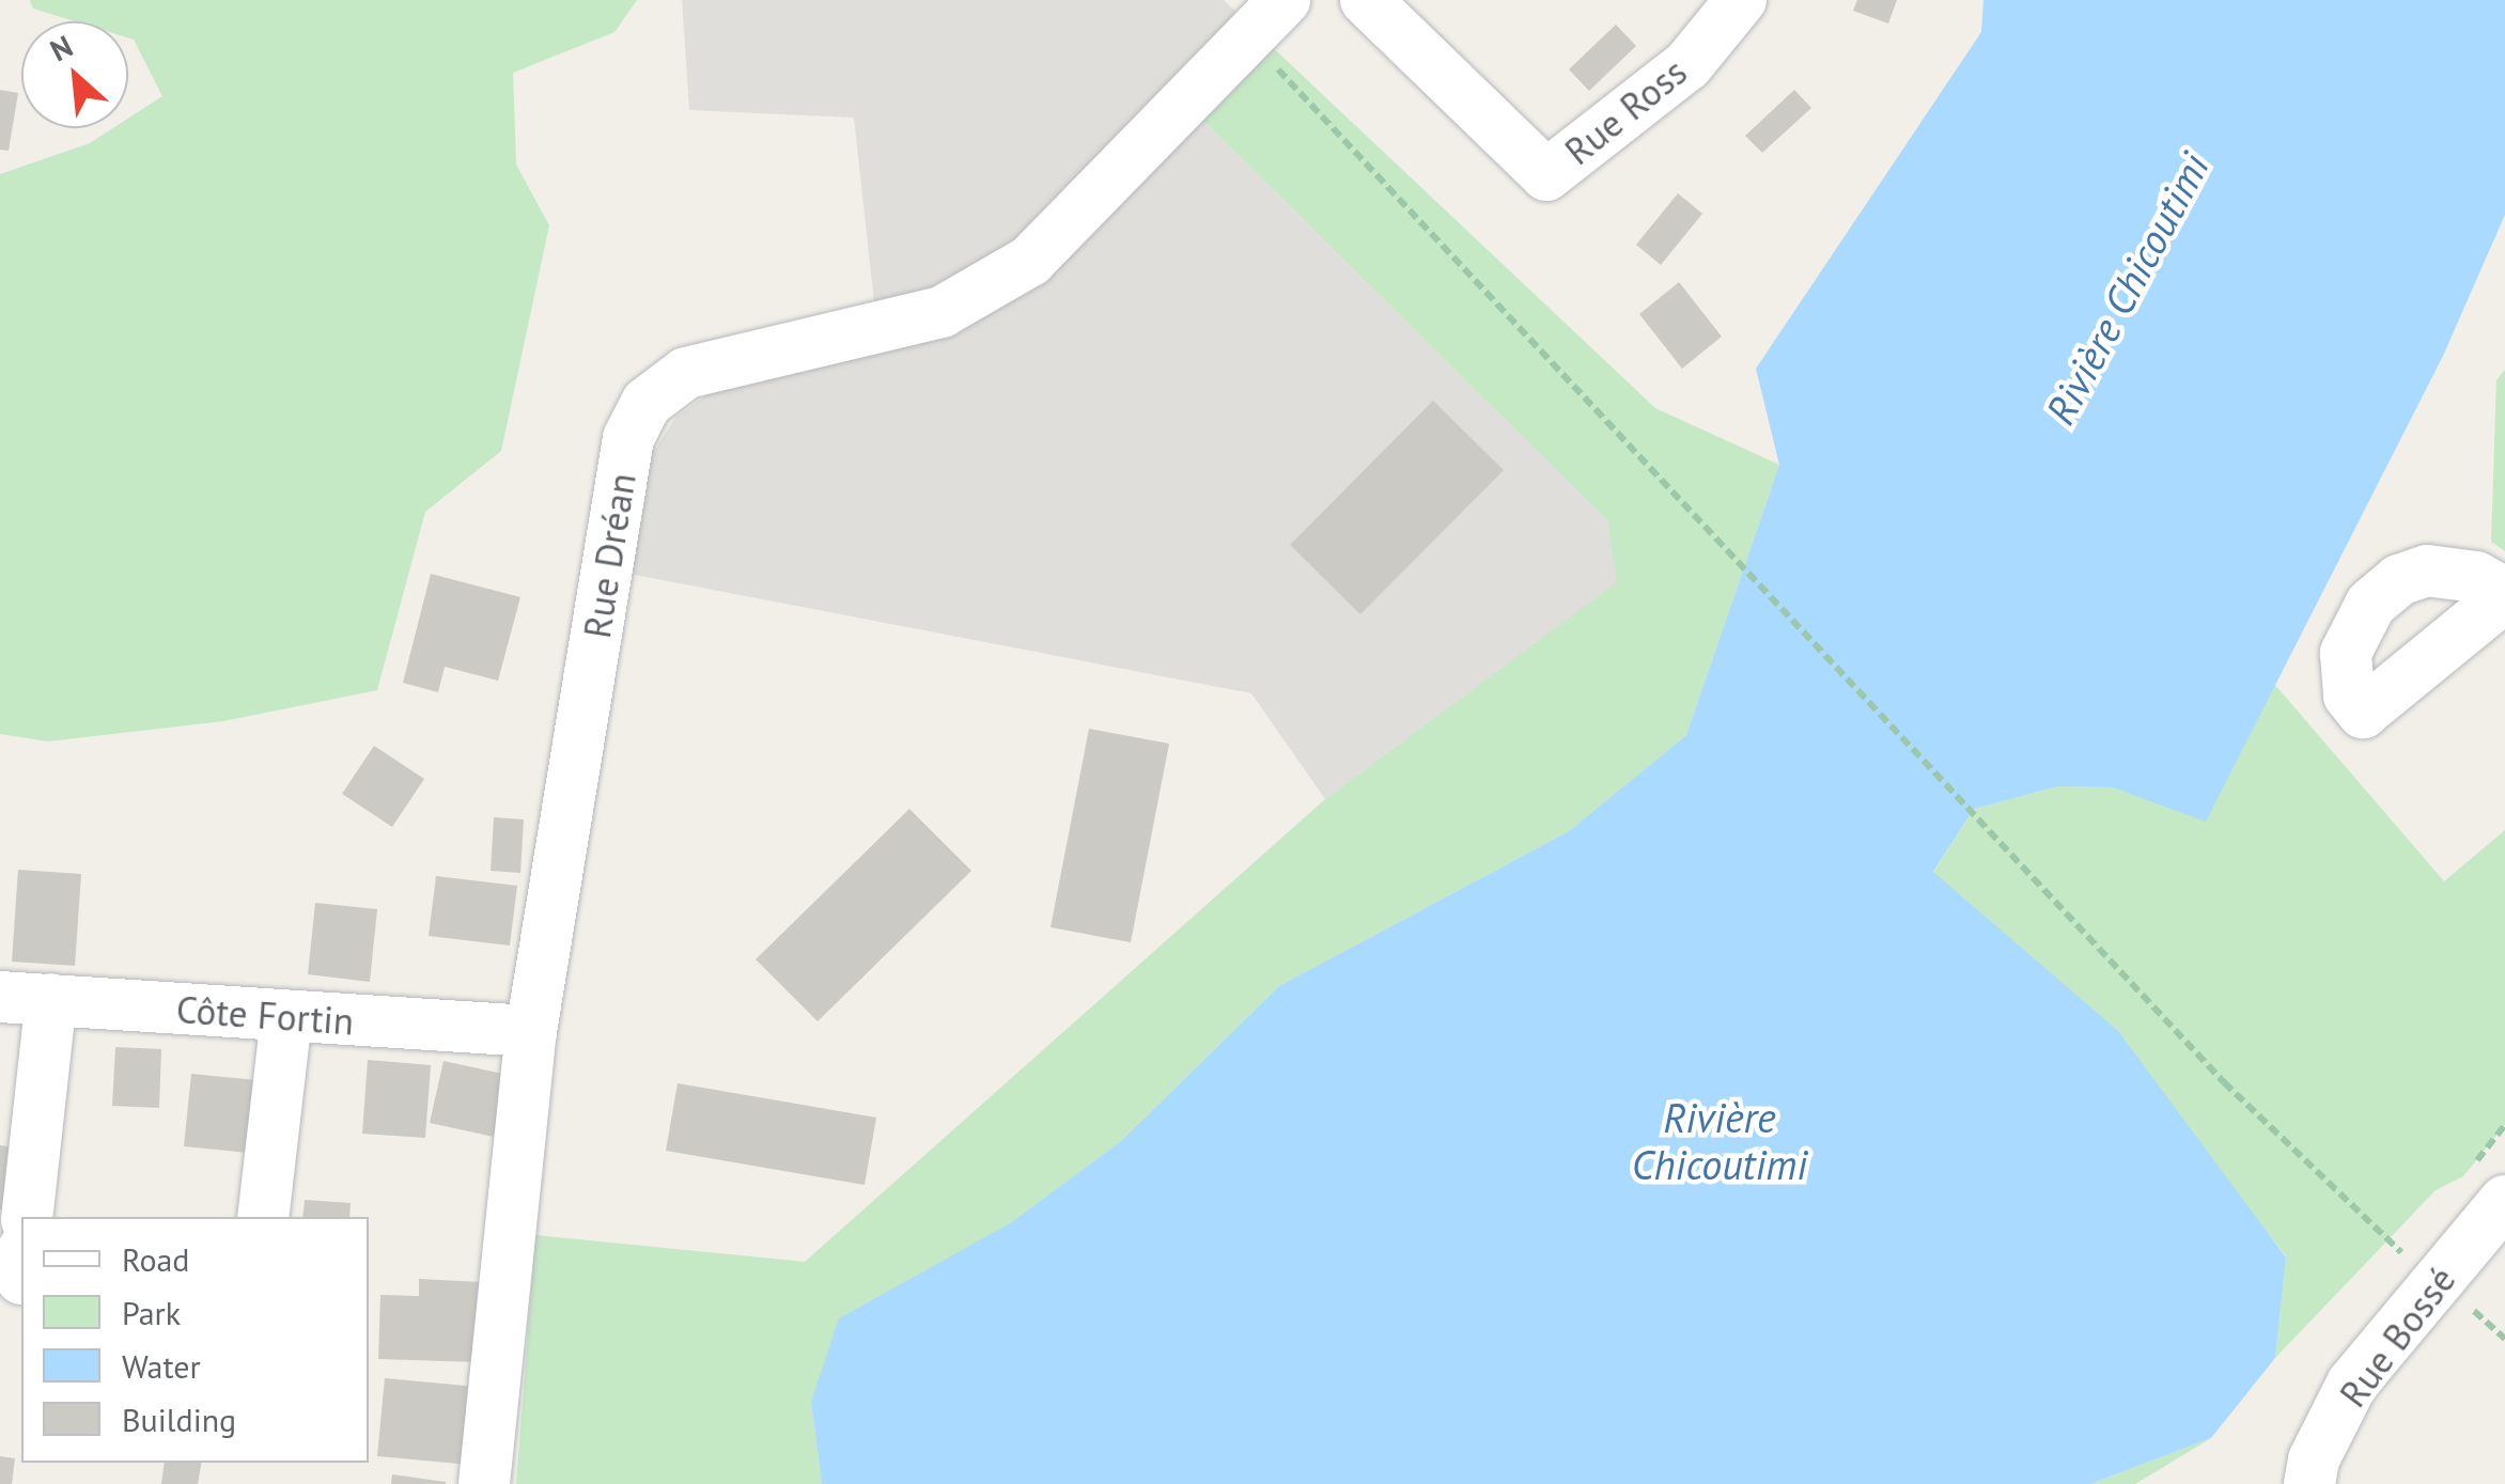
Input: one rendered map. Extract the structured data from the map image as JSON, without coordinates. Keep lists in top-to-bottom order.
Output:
{
  "streets": {
    "street": [
      "Rue Ross",
      "Rue Dréan",
      "Côte Fortin",
      "Rue Bossé"
    ]
  },
  "crossings": [
    ["Rue Dréan", "Côte Fortin"]
  ],
  "water": ["Rivière Chicoutimi"],
  "legend": [
    "Road",
    "Park",
    "Water",
    "Building"
  ],
  "north": "top left"
}
